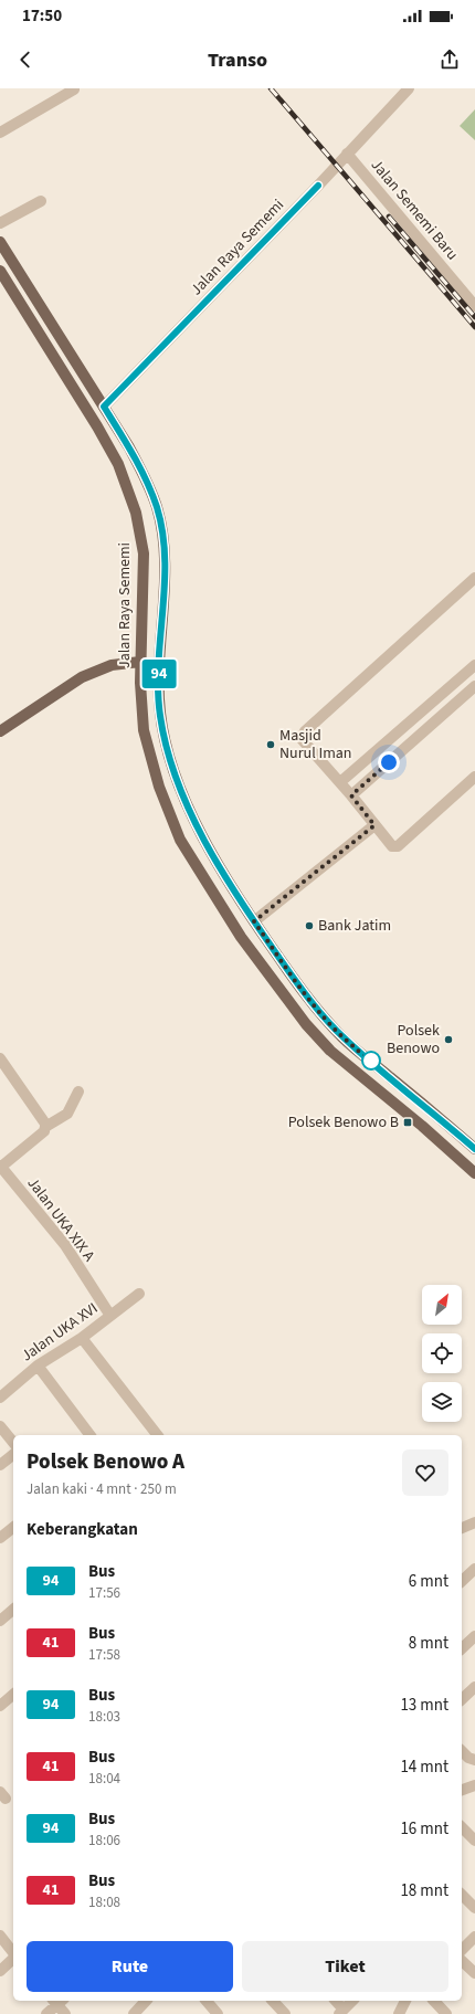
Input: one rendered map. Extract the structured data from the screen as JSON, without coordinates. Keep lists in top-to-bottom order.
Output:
{
  "streets": {
    "main road": ["Jalan Raya Sememi"],
    "street": ["Jalan Sememi Baru", "Jalan UKA XIX A", "Jalan UKA XVI"]
  },
  "crossings": [
    ["Jalan Sememi Baru", "Jalan Raya Sememi"],
    ["Jalan UKA XIX A", "Jalan UKA XVI"]
  ],
  "places": {
    "other": ["Masjid Nurul Iman", "Bank Jatim", "Polsek Benowo"],
    "transit": ["Polsek Benowo B"]
  },
  "lines": ["bus line 94"],
  "north": "top right",
  "page": {
    "status": "17:50",
    "header": "Transo",
    "on_map": "94",
    "heading": [
      ["Polsek Benowo A", "Jalan kaki · 4 mnt · 250 m"],
      "Keberangkatan"
    ],
    "list": [
      {
        "mark": "94",
        "name": "Bus",
        "note": "17:56",
        "value": "6 mnt"
      },
      {
        "mark": "41",
        "name": "Bus",
        "note": "17:58",
        "value": "8 mnt"
      },
      {
        "mark": "94",
        "name": "Bus",
        "note": "18:03",
        "value": "13 mnt"
      },
      {
        "mark": "41",
        "name": "Bus",
        "note": "18:04",
        "value": "14 mnt"
      },
      {
        "mark": "94",
        "name": "Bus",
        "note": "18:06",
        "value": "16 mnt"
      },
      {
        "mark": "41",
        "name": "Bus",
        "note": "18:08",
        "value": "18 mnt"
      }
    ],
    "buttons": ["Rute", "Tiket"]
  }
}
